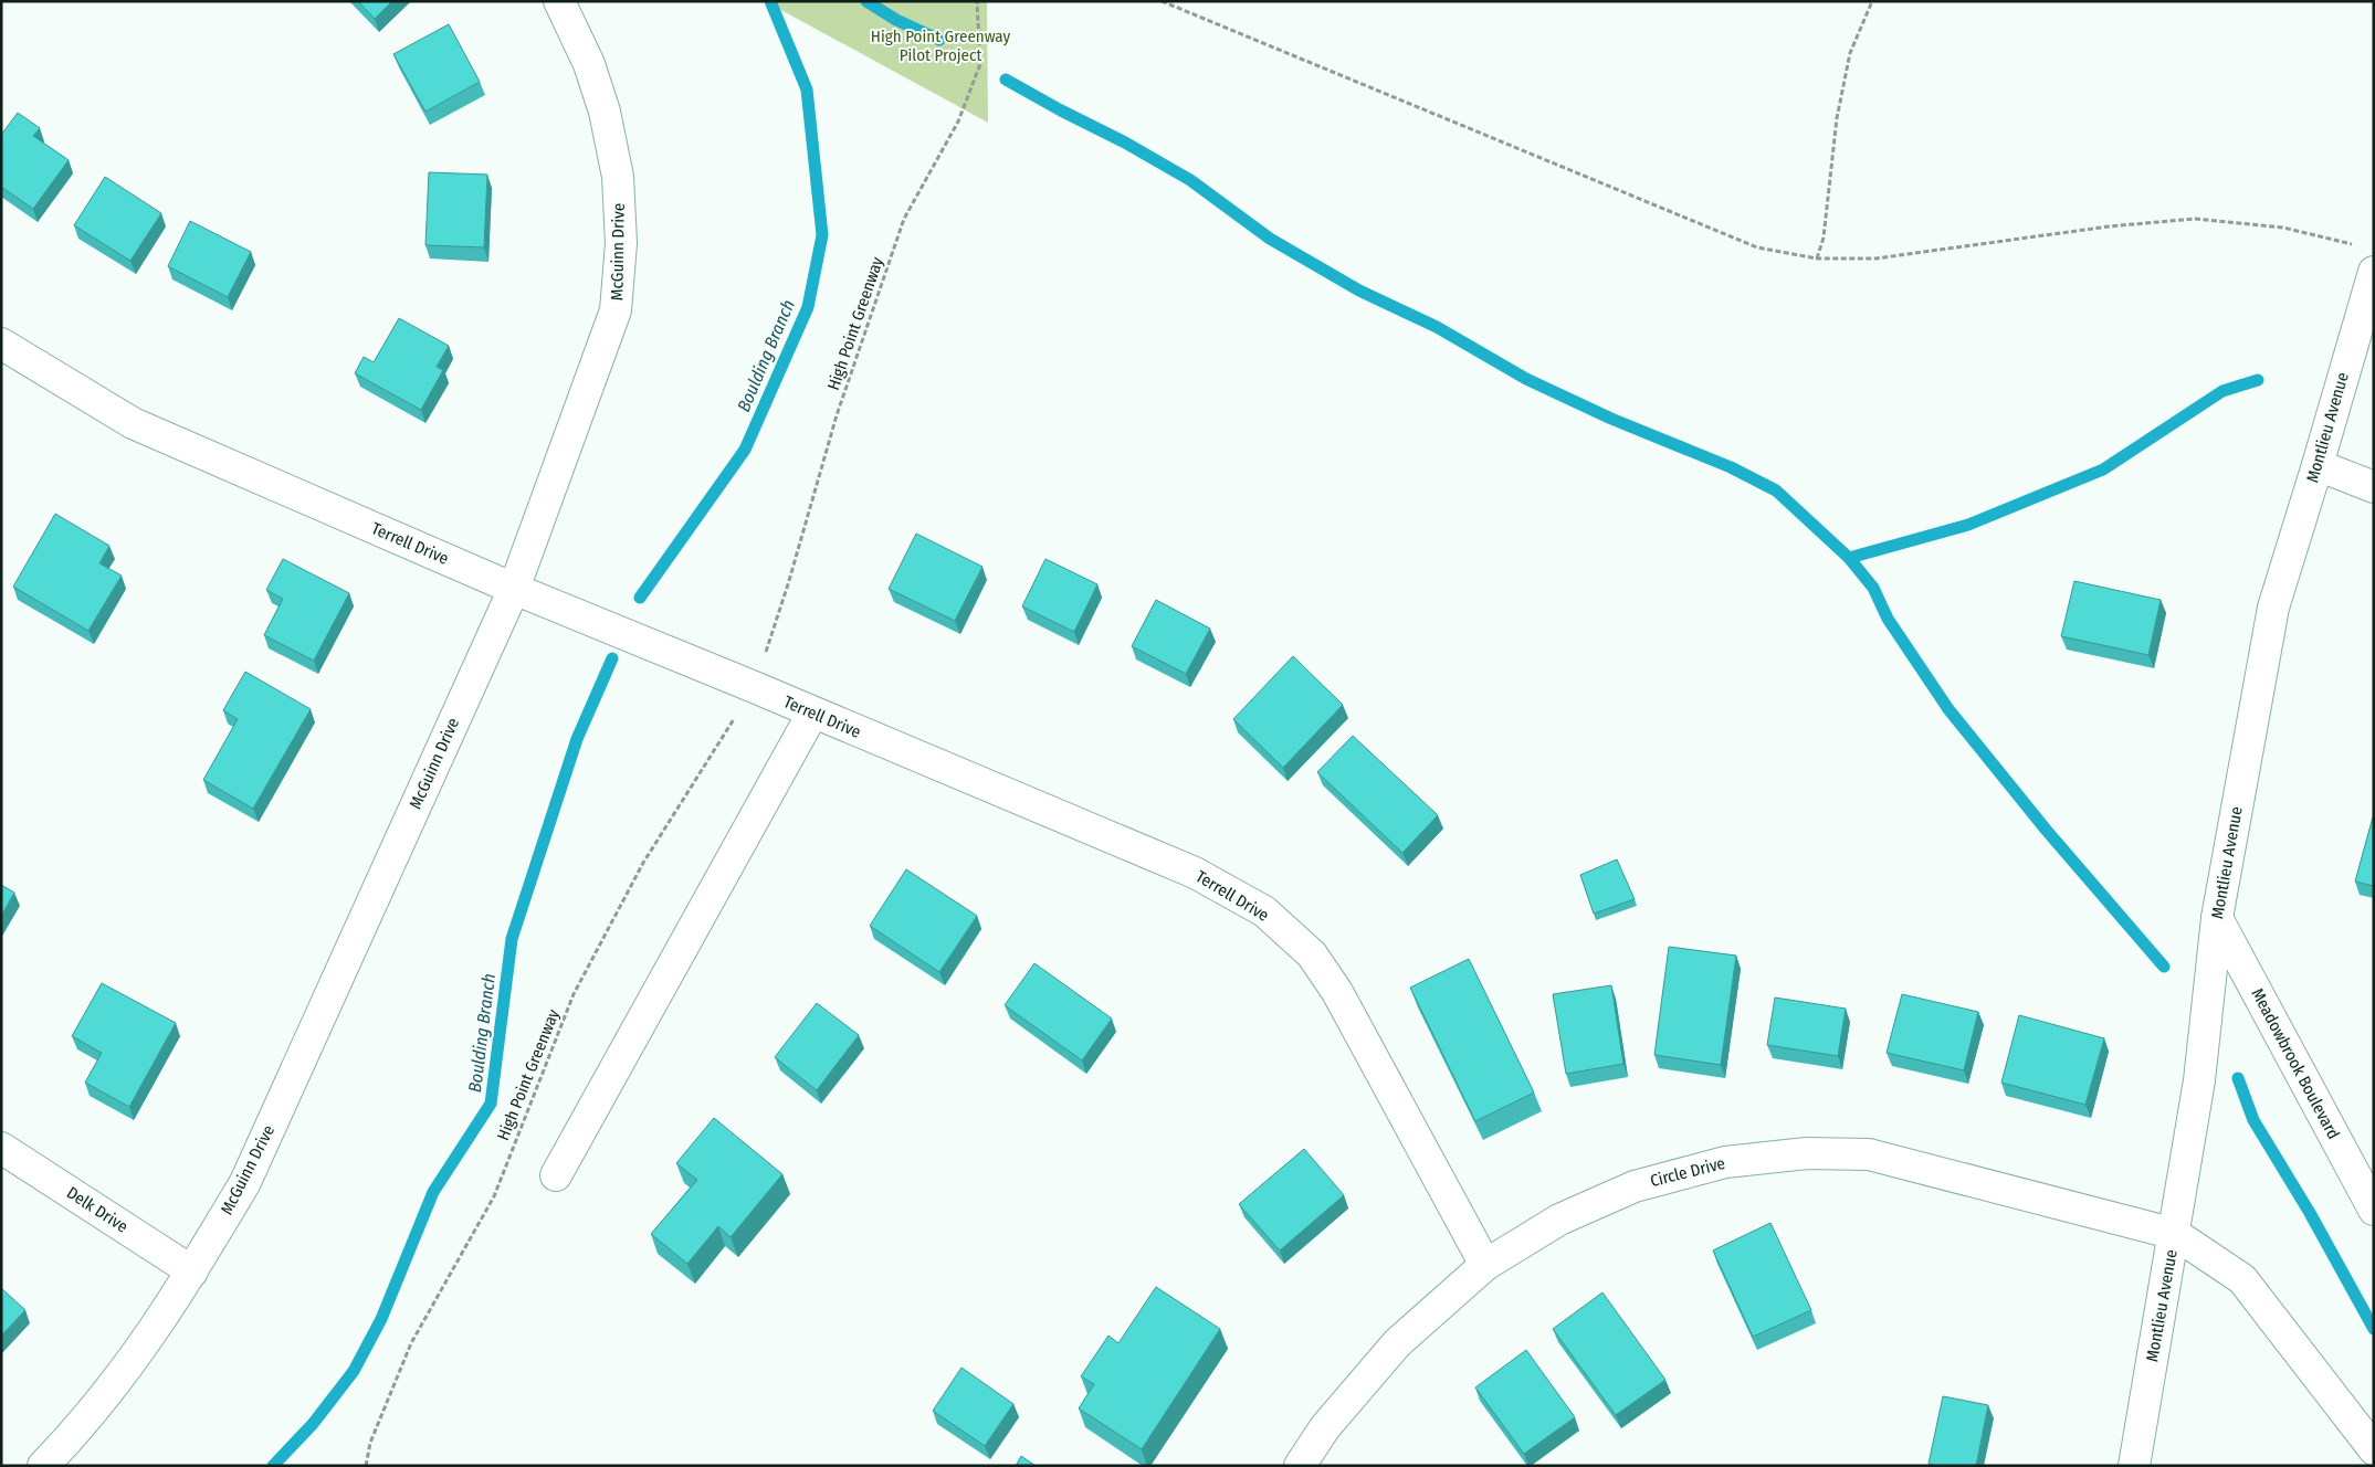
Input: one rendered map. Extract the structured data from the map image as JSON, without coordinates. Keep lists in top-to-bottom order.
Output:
{
  "streets": {
    "street": [
      "McGuinn Drive",
      "Montlieu Avenue",
      "Terrell Drive",
      "Meadowbrook Boulevard",
      "Circle Drive",
      "Delk Drive"
    ],
    "path": ["High Point Greenway"]
  },
  "crossings": [
    ["McGuinn Drive", "Terrell Drive"],
    ["McGuinn Drive", "Delk Drive"],
    ["Montlieu Avenue", "Meadowbrook Boulevard"],
    ["Montlieu Avenue", "Circle Drive"],
    ["Terrell Drive", "Circle Drive"]
  ],
  "water": ["Boulding Branch"],
  "parks": ["High Point Greenway Pilot Project"]
}
